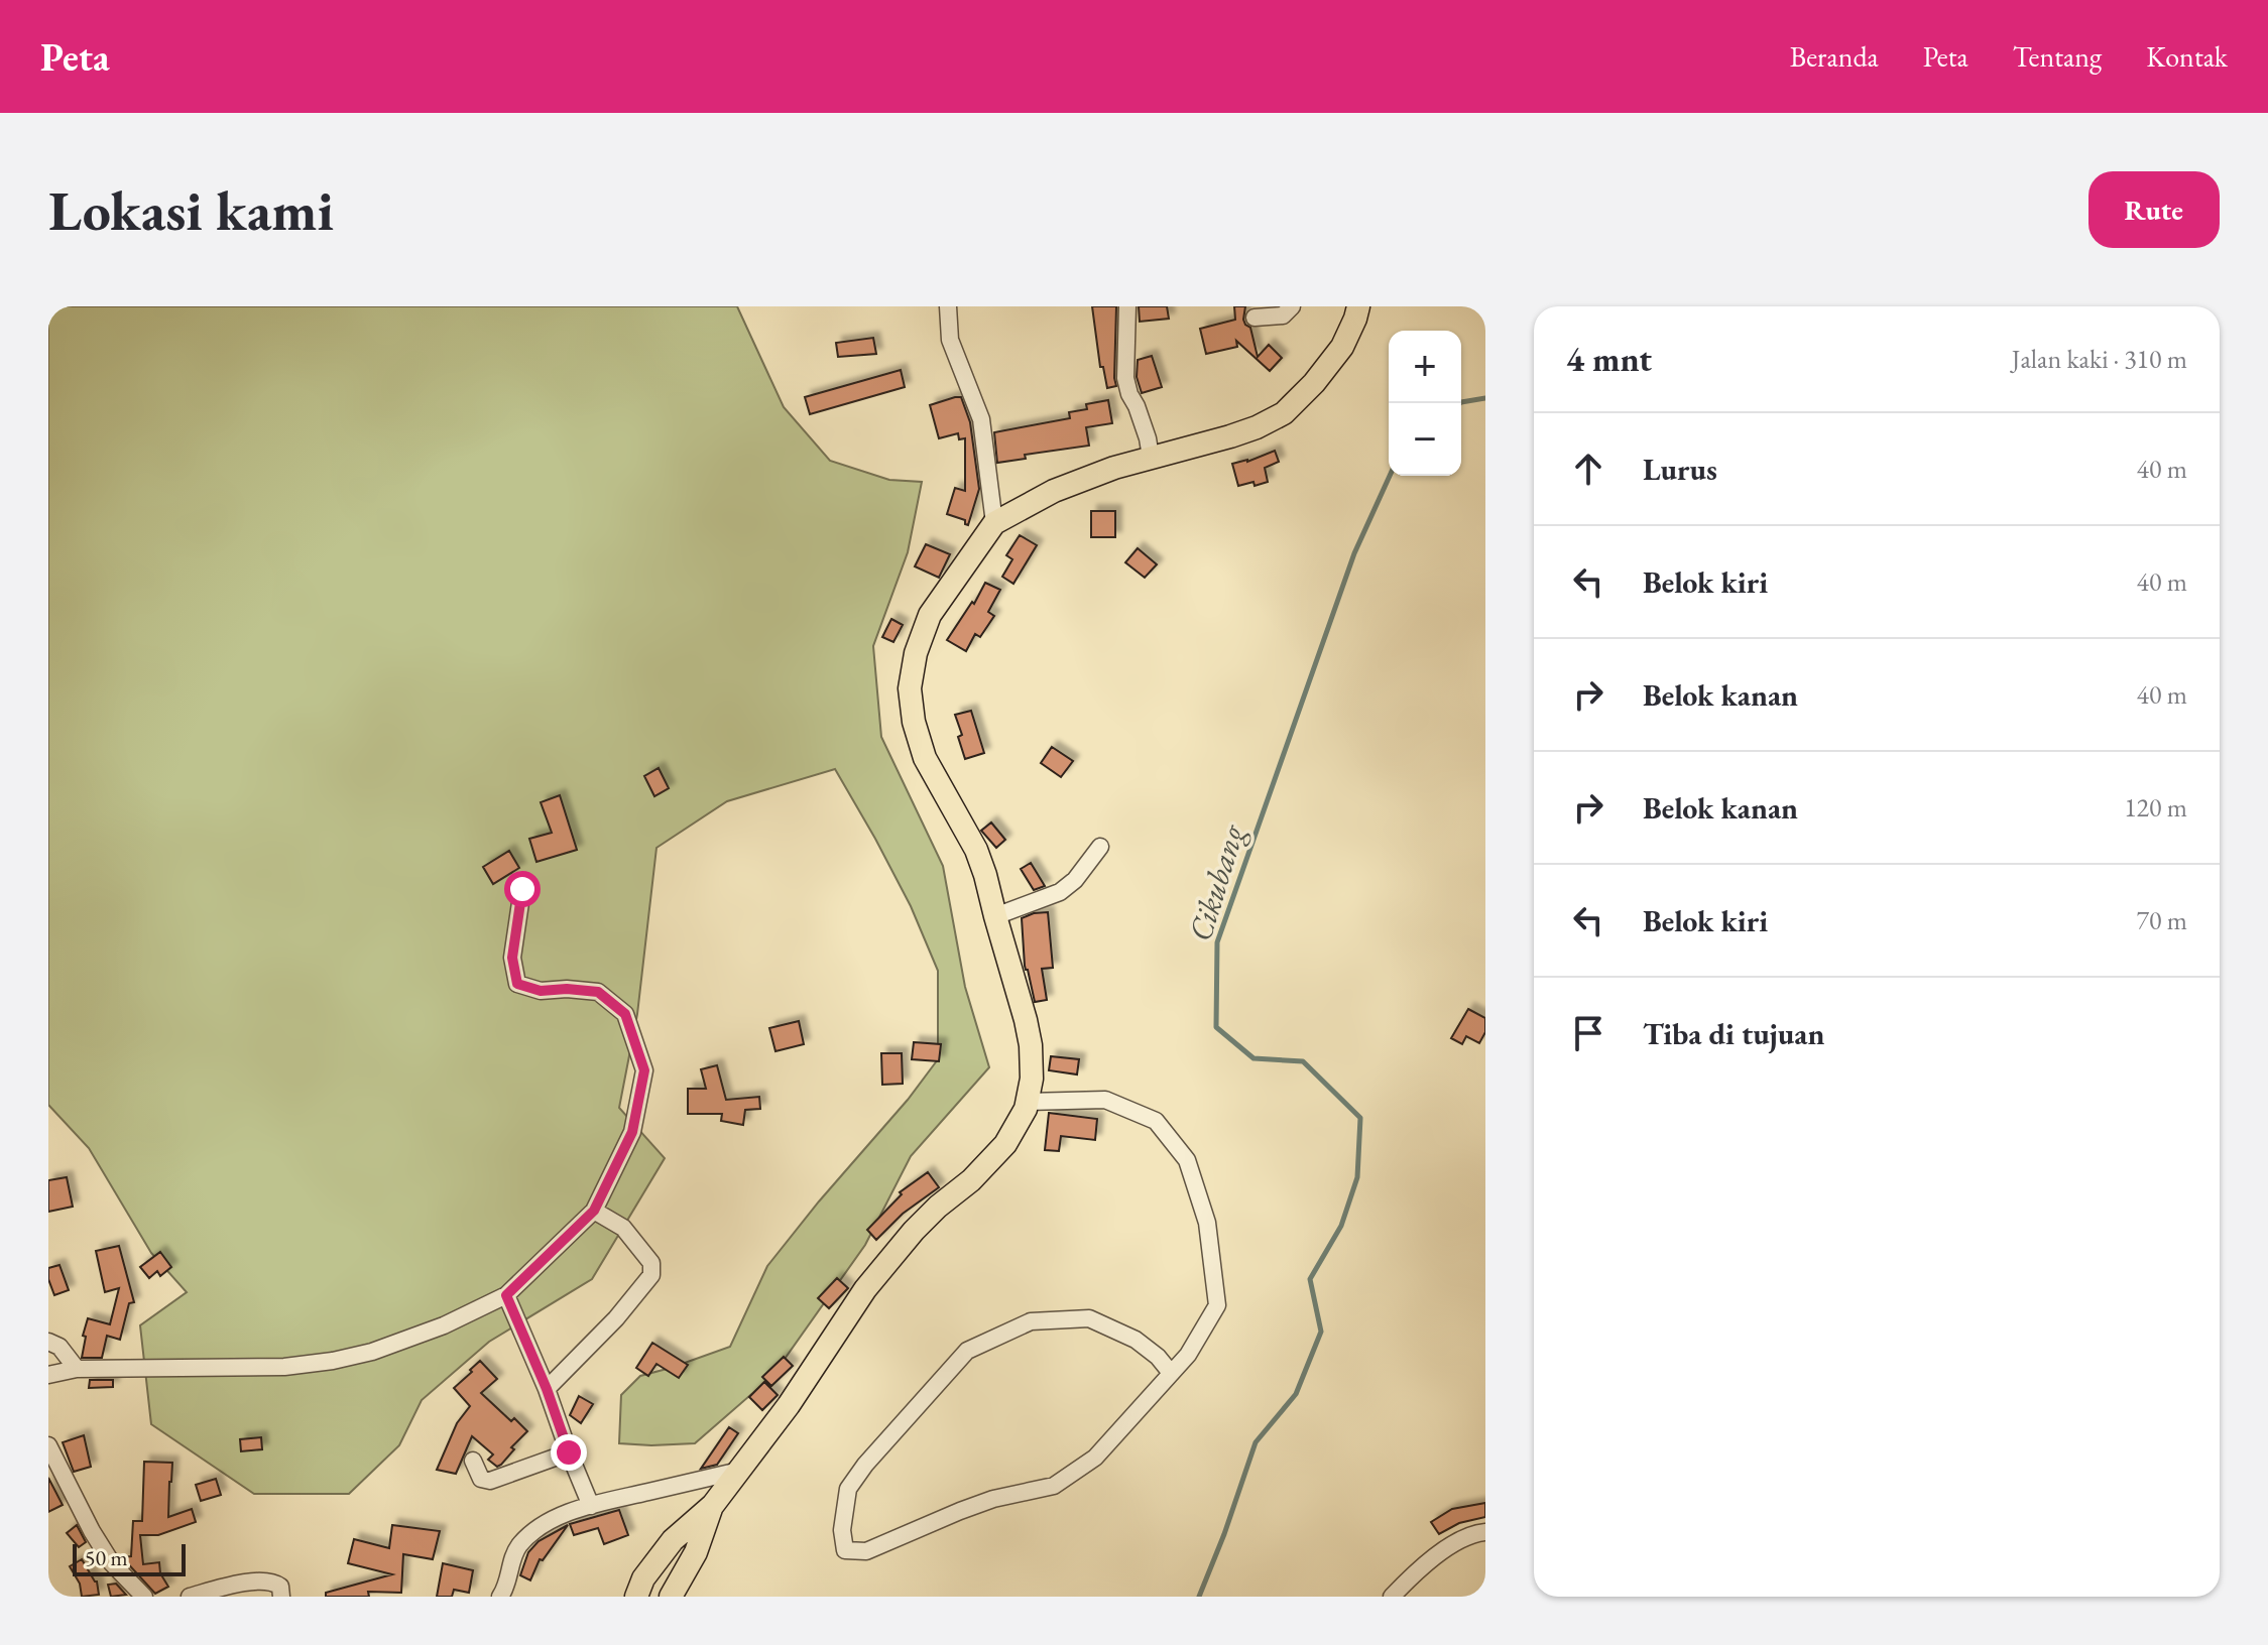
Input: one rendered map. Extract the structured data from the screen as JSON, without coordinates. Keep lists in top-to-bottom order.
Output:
{
  "water": ["Cikubang"],
  "scale_bar": "50 m",
  "page": {
    "header": "Peta",
    "nav": [
      "Beranda",
      "Peta",
      "Tentang",
      "Kontak"
    ],
    "buttons": "Rute",
    "title": "Lokasi kami",
    "heading": ["4 mnt", "Jalan kaki · 310 m"],
    "map_buttons": ["+", "−"],
    "list": [
      ["Lurus", "40 m"],
      ["Belok kiri", "40 m"],
      ["Belok kanan", "40 m"],
      ["Belok kanan", "120 m"],
      ["Belok kiri", "70 m"],
      "Tiba di tujuan"
    ],
    "scale": "50 m"
  }
}
